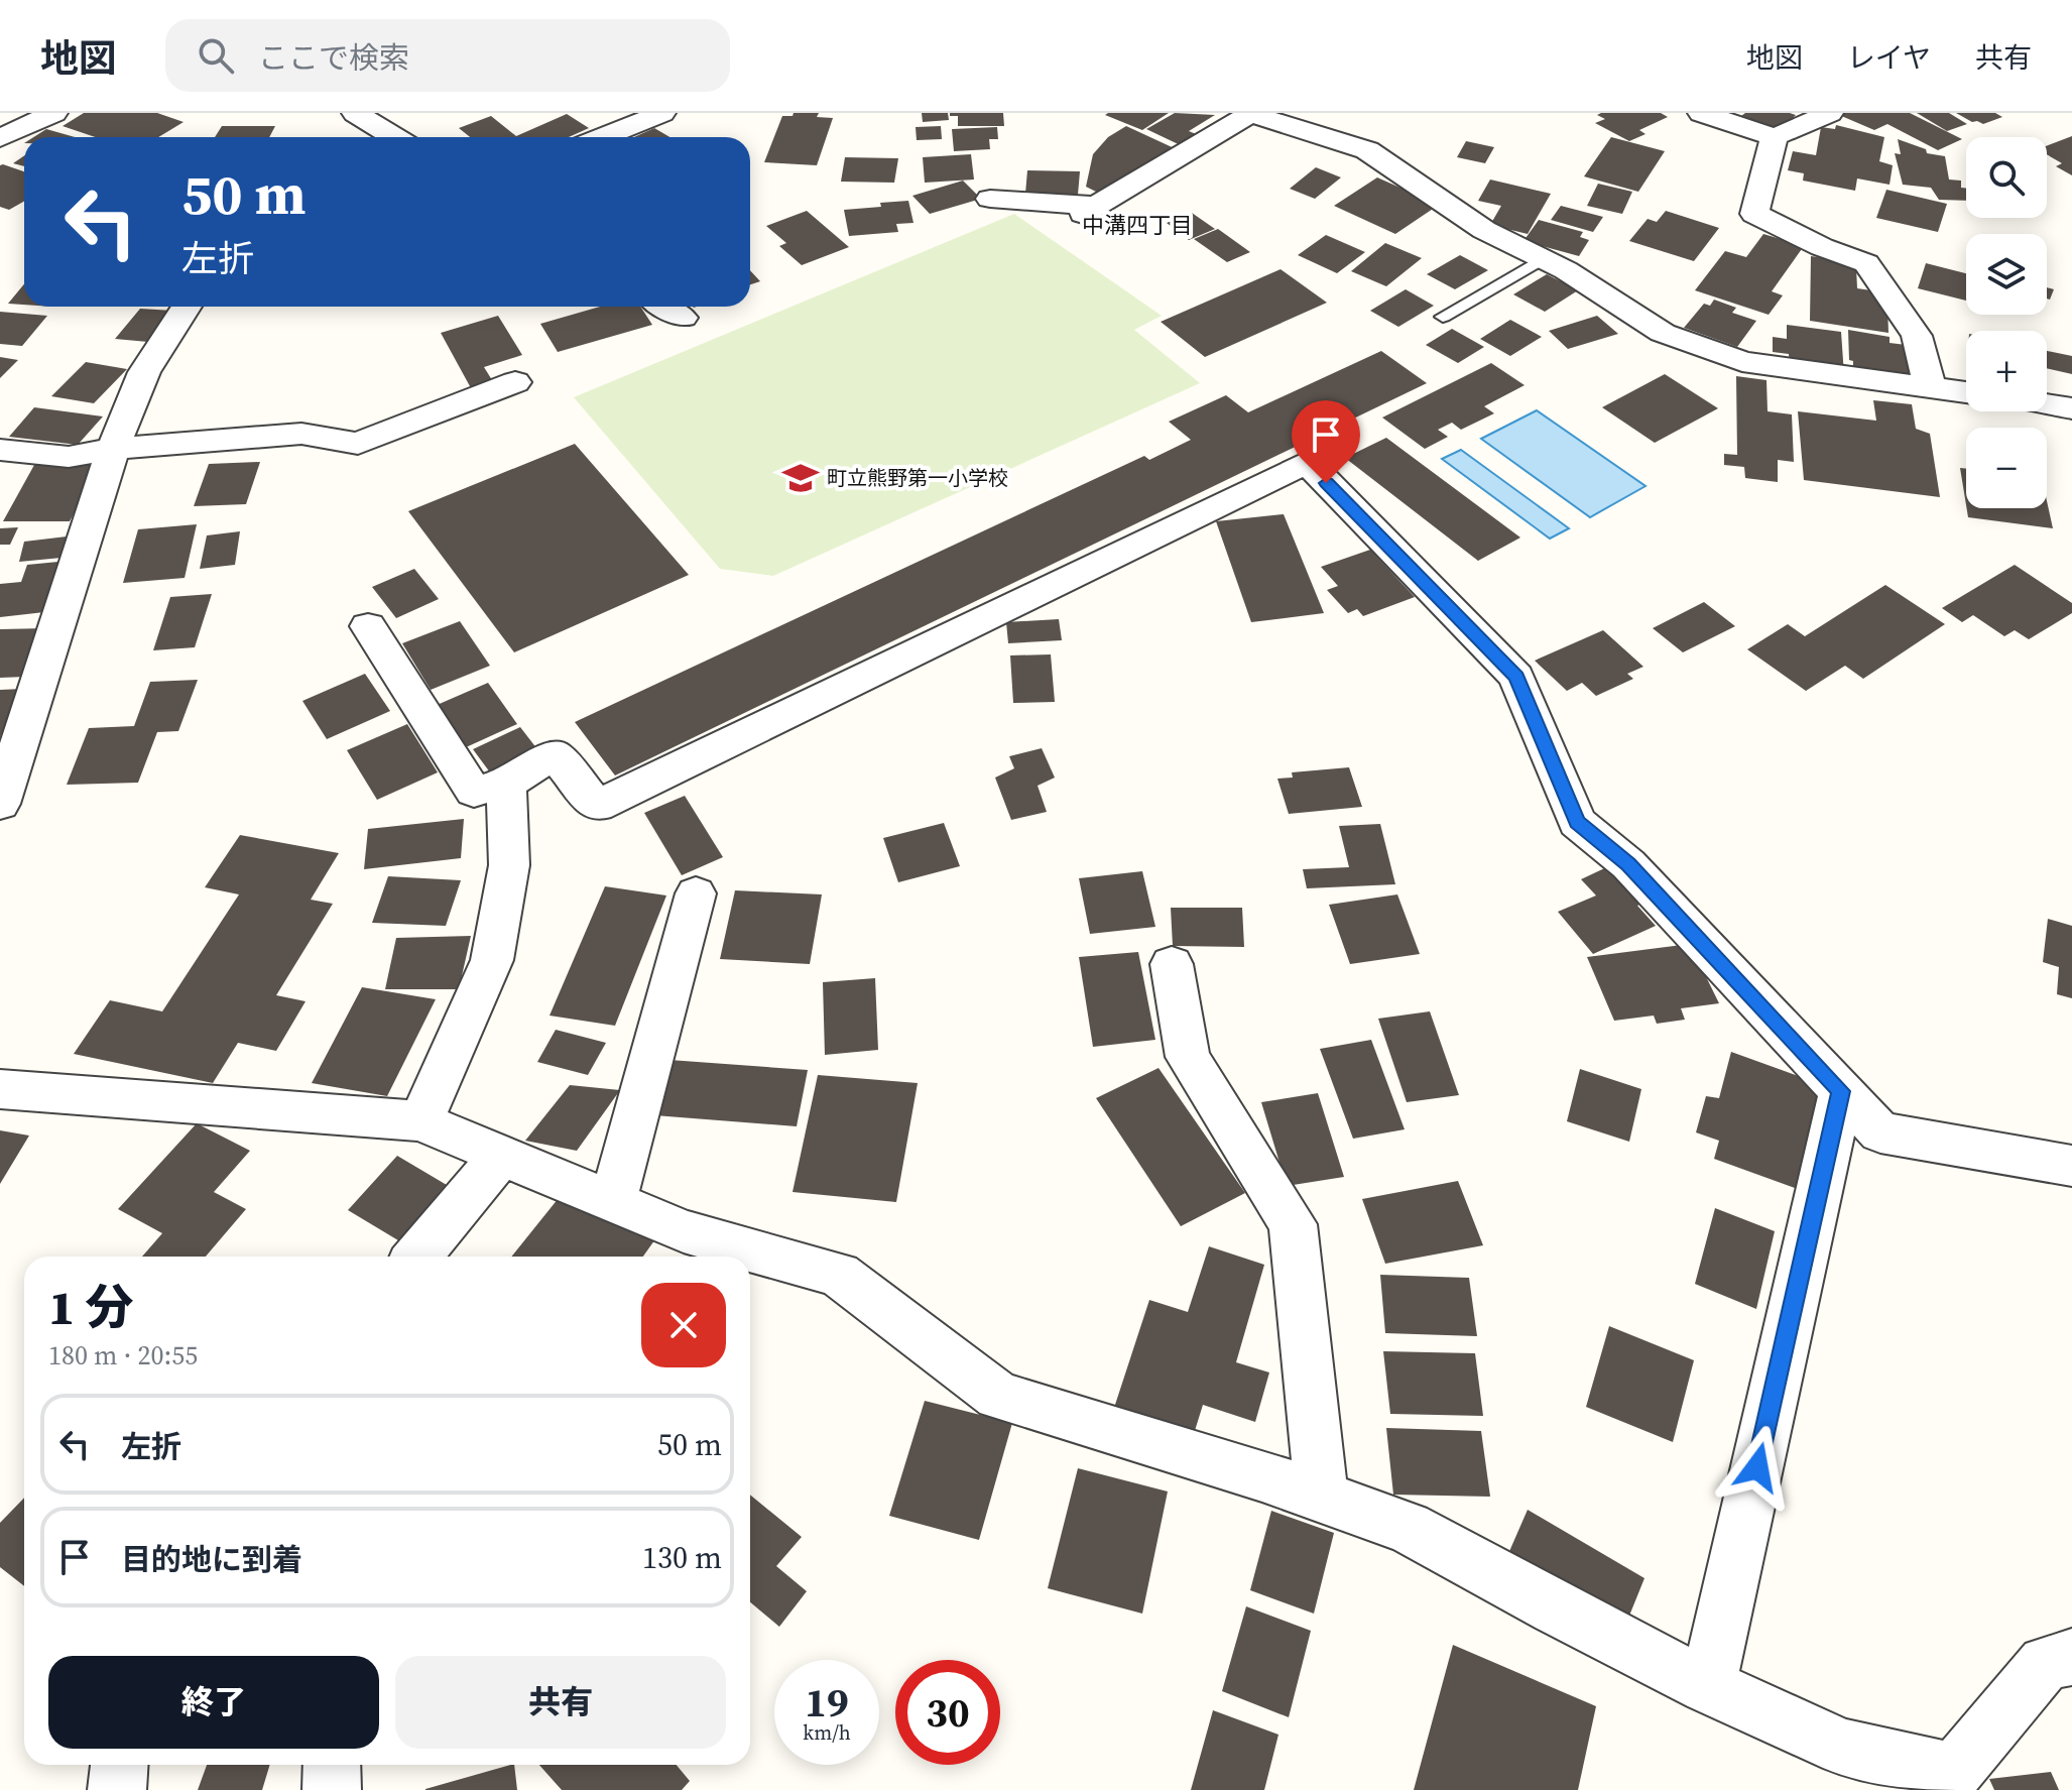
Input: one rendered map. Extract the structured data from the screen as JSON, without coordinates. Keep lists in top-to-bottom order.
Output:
{
  "districts": ["中溝四丁目"],
  "places": {
    "school or university": ["町立熊野第一小学校"]
  },
  "page": {
    "header": "地図",
    "search": "ここで検索",
    "nav": ["地図", "レイヤ", "共有"],
    "map_buttons": ["+", "−"],
    "turn": ["50 m", "左折"],
    "heading": ["1 分", "180 m · 20:55"],
    "list": [
      {
        "name": "左折",
        "value": "50 m"
      },
      {
        "name": "目的地に到着",
        "value": "130 m"
      }
    ],
    "buttons": ["終了", "共有"],
    "speed": "19 km/h",
    "limit": "30"
  }
}
